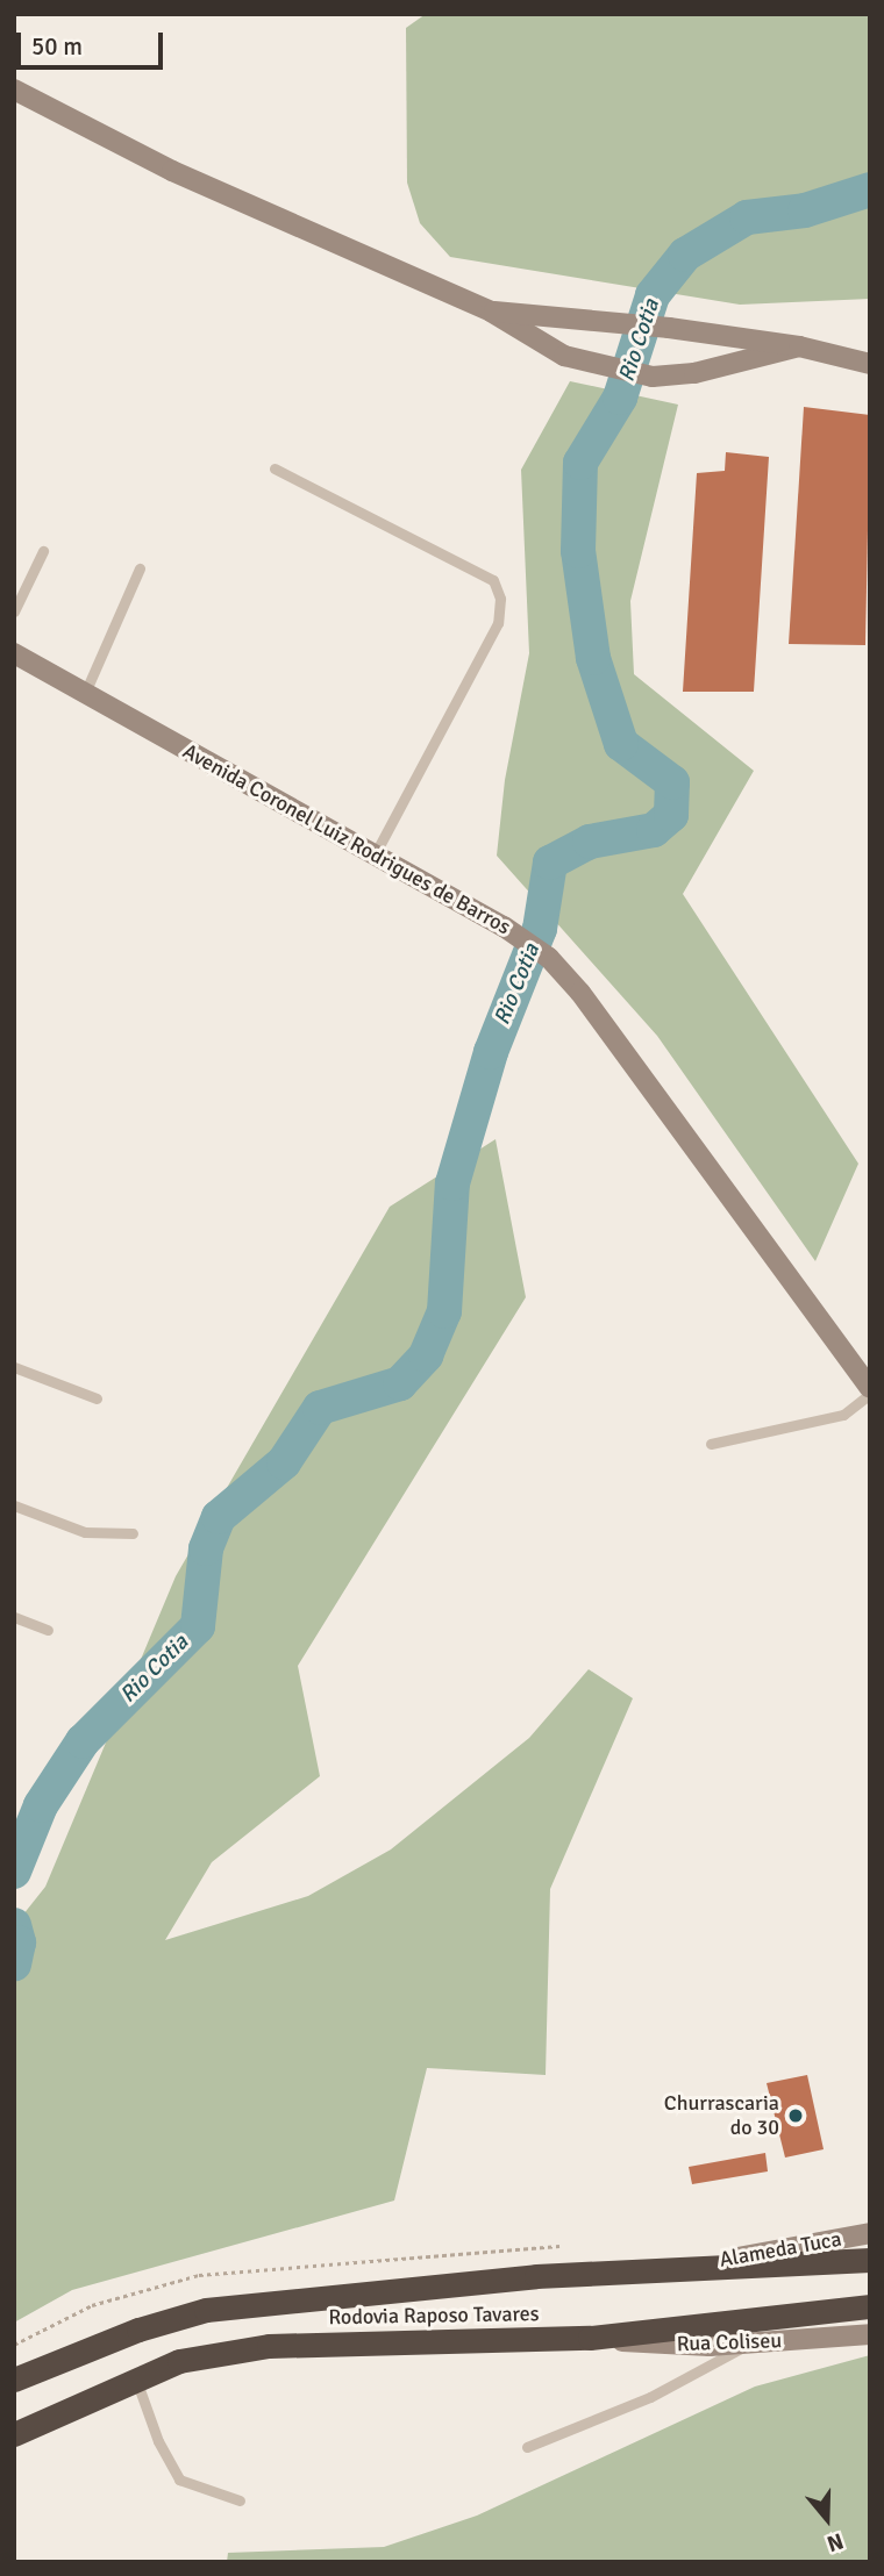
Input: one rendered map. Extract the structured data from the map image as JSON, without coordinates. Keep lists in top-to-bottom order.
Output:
{
  "streets": {
    "highway": ["Rodovia Raposo Tavares"],
    "street": ["Avenida Coronel Luiz Rodrigues de Barros", "Alameda Tuca", "Rua Coliseu"]
  },
  "crossings": [
    ["Alameda Tuca", "Rodovia Raposo Tavares"],
    ["Rodovia Raposo Tavares", "Rua Coliseu"]
  ],
  "water": ["Rio Cotia"],
  "places": ["Churrascaria do 30"],
  "scale_bar": "50 m",
  "north": "bottom"
}
